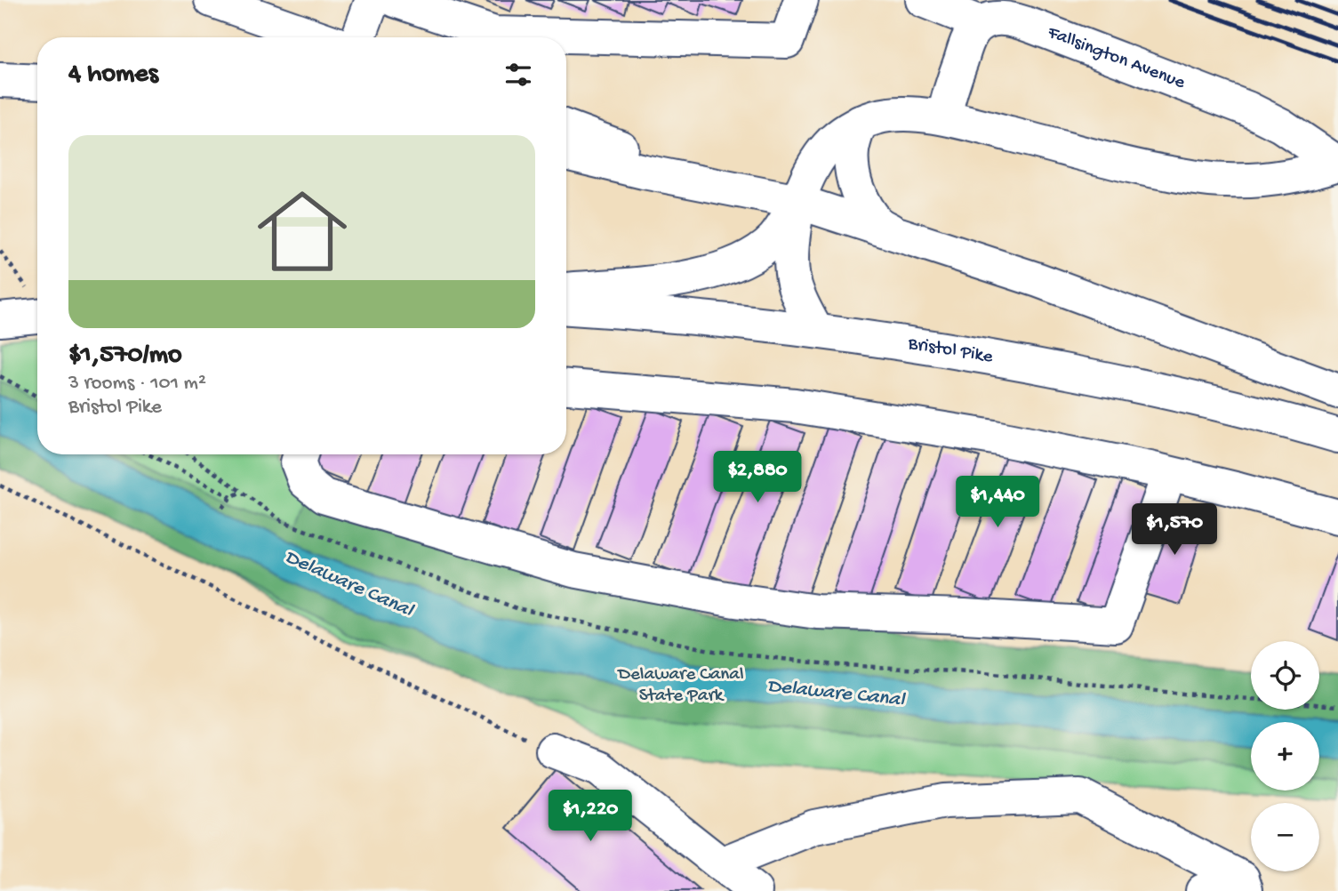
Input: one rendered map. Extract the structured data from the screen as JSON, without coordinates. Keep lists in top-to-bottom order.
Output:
{
  "streets": {
    "main road": ["Fallsington Avenue", "Bristol Pike"]
  },
  "crossings": [
    ["Fallsington Avenue", "Bristol Pike"]
  ],
  "water": ["Delaware Canal"],
  "parks": ["Delaware Canal State Park"],
  "page": {
    "heading": "4 homes",
    "list": [
      {
        "name": "$1,570/mo",
        "note": "3 rooms · 101 m² · Bristol Pike"
      }
    ],
    "price": [
      "$2,880",
      "$1,440",
      "$1,570",
      "$1,220"
    ],
    "map_buttons": ["+", "−"]
  }
}
